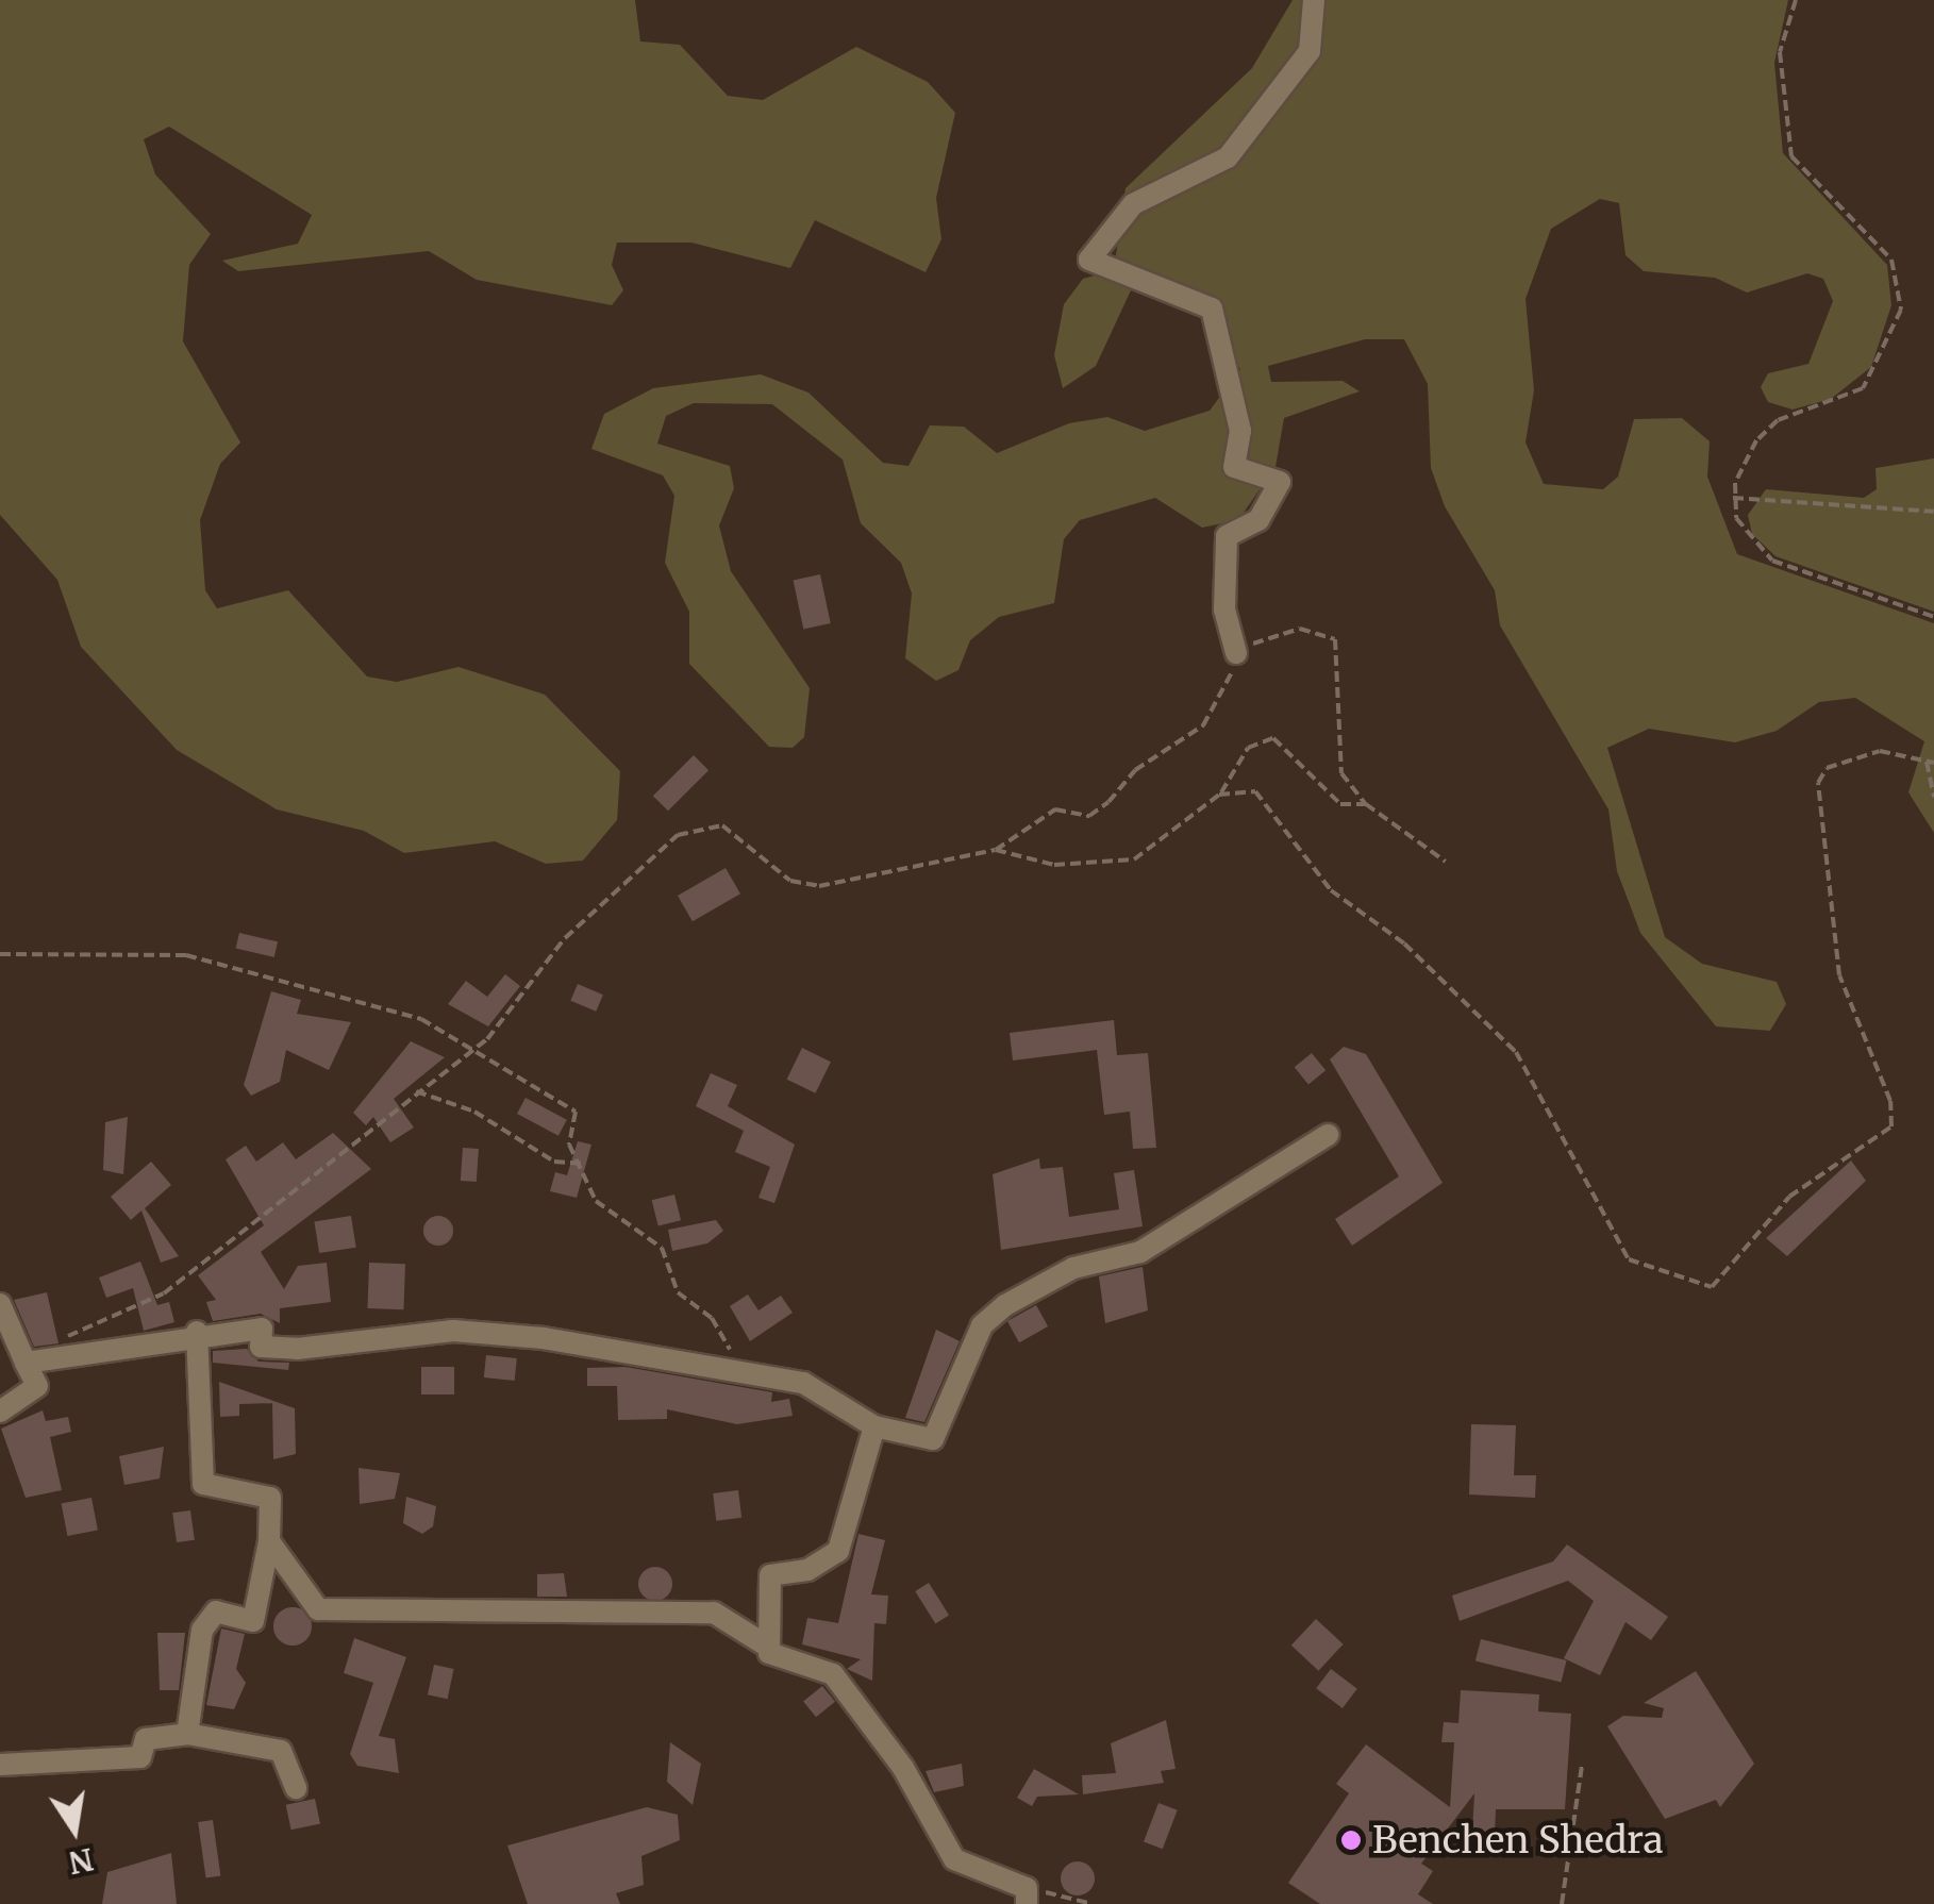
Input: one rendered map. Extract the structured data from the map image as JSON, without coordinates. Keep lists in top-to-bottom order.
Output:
{
  "places": ["Benchen Shedra"],
  "north": "bottom"
}
